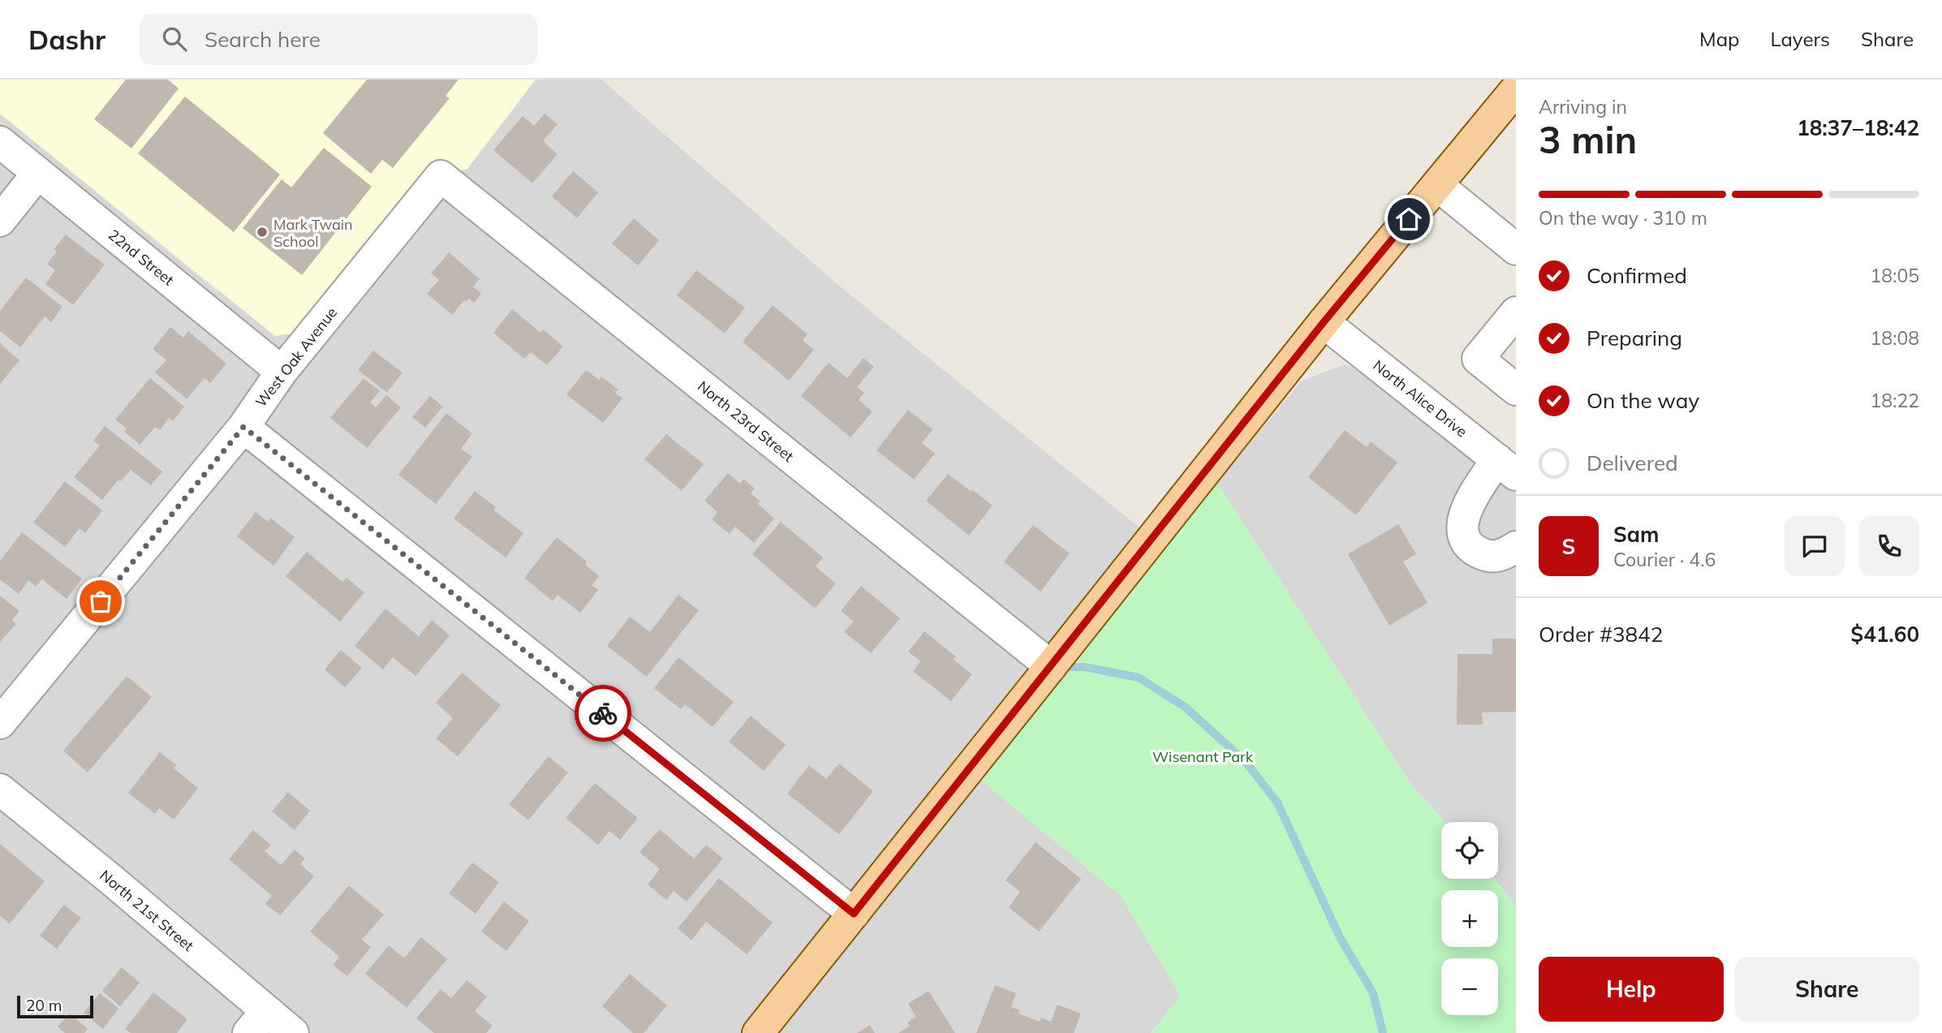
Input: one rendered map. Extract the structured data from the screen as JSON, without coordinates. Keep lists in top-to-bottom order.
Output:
{
  "streets": {
    "street": [
      "22nd Street",
      "West Oak Avenue",
      "North Alice Drive",
      "North 23rd Street",
      "North 21st Street"
    ]
  },
  "crossings": [
    ["22nd Street", "West Oak Avenue"],
    ["West Oak Avenue", "North 23rd Street"]
  ],
  "parks": ["Wisenant Park"],
  "places": ["Mark Twain School"],
  "scale_bar": "20 m",
  "page": {
    "header": "Dashr",
    "search": "Search here",
    "nav": ["Map", "Layers", "Share"],
    "heading": ["3 min", "Arriving in", "18:37–18:42"],
    "panel": [
      "Sam",
      "Courier · 4.6",
      "Order #3842",
      "$41.60"
    ],
    "bar": "On the way · 310 m",
    "list": [
      ["Confirmed", "18:05"],
      ["Preparing", "18:08"],
      ["On the way", "18:22"],
      "Delivered"
    ],
    "round": "S",
    "map_buttons": ["+", "−"],
    "buttons": ["Help", "Share"],
    "scale": "20 m"
  }
}
